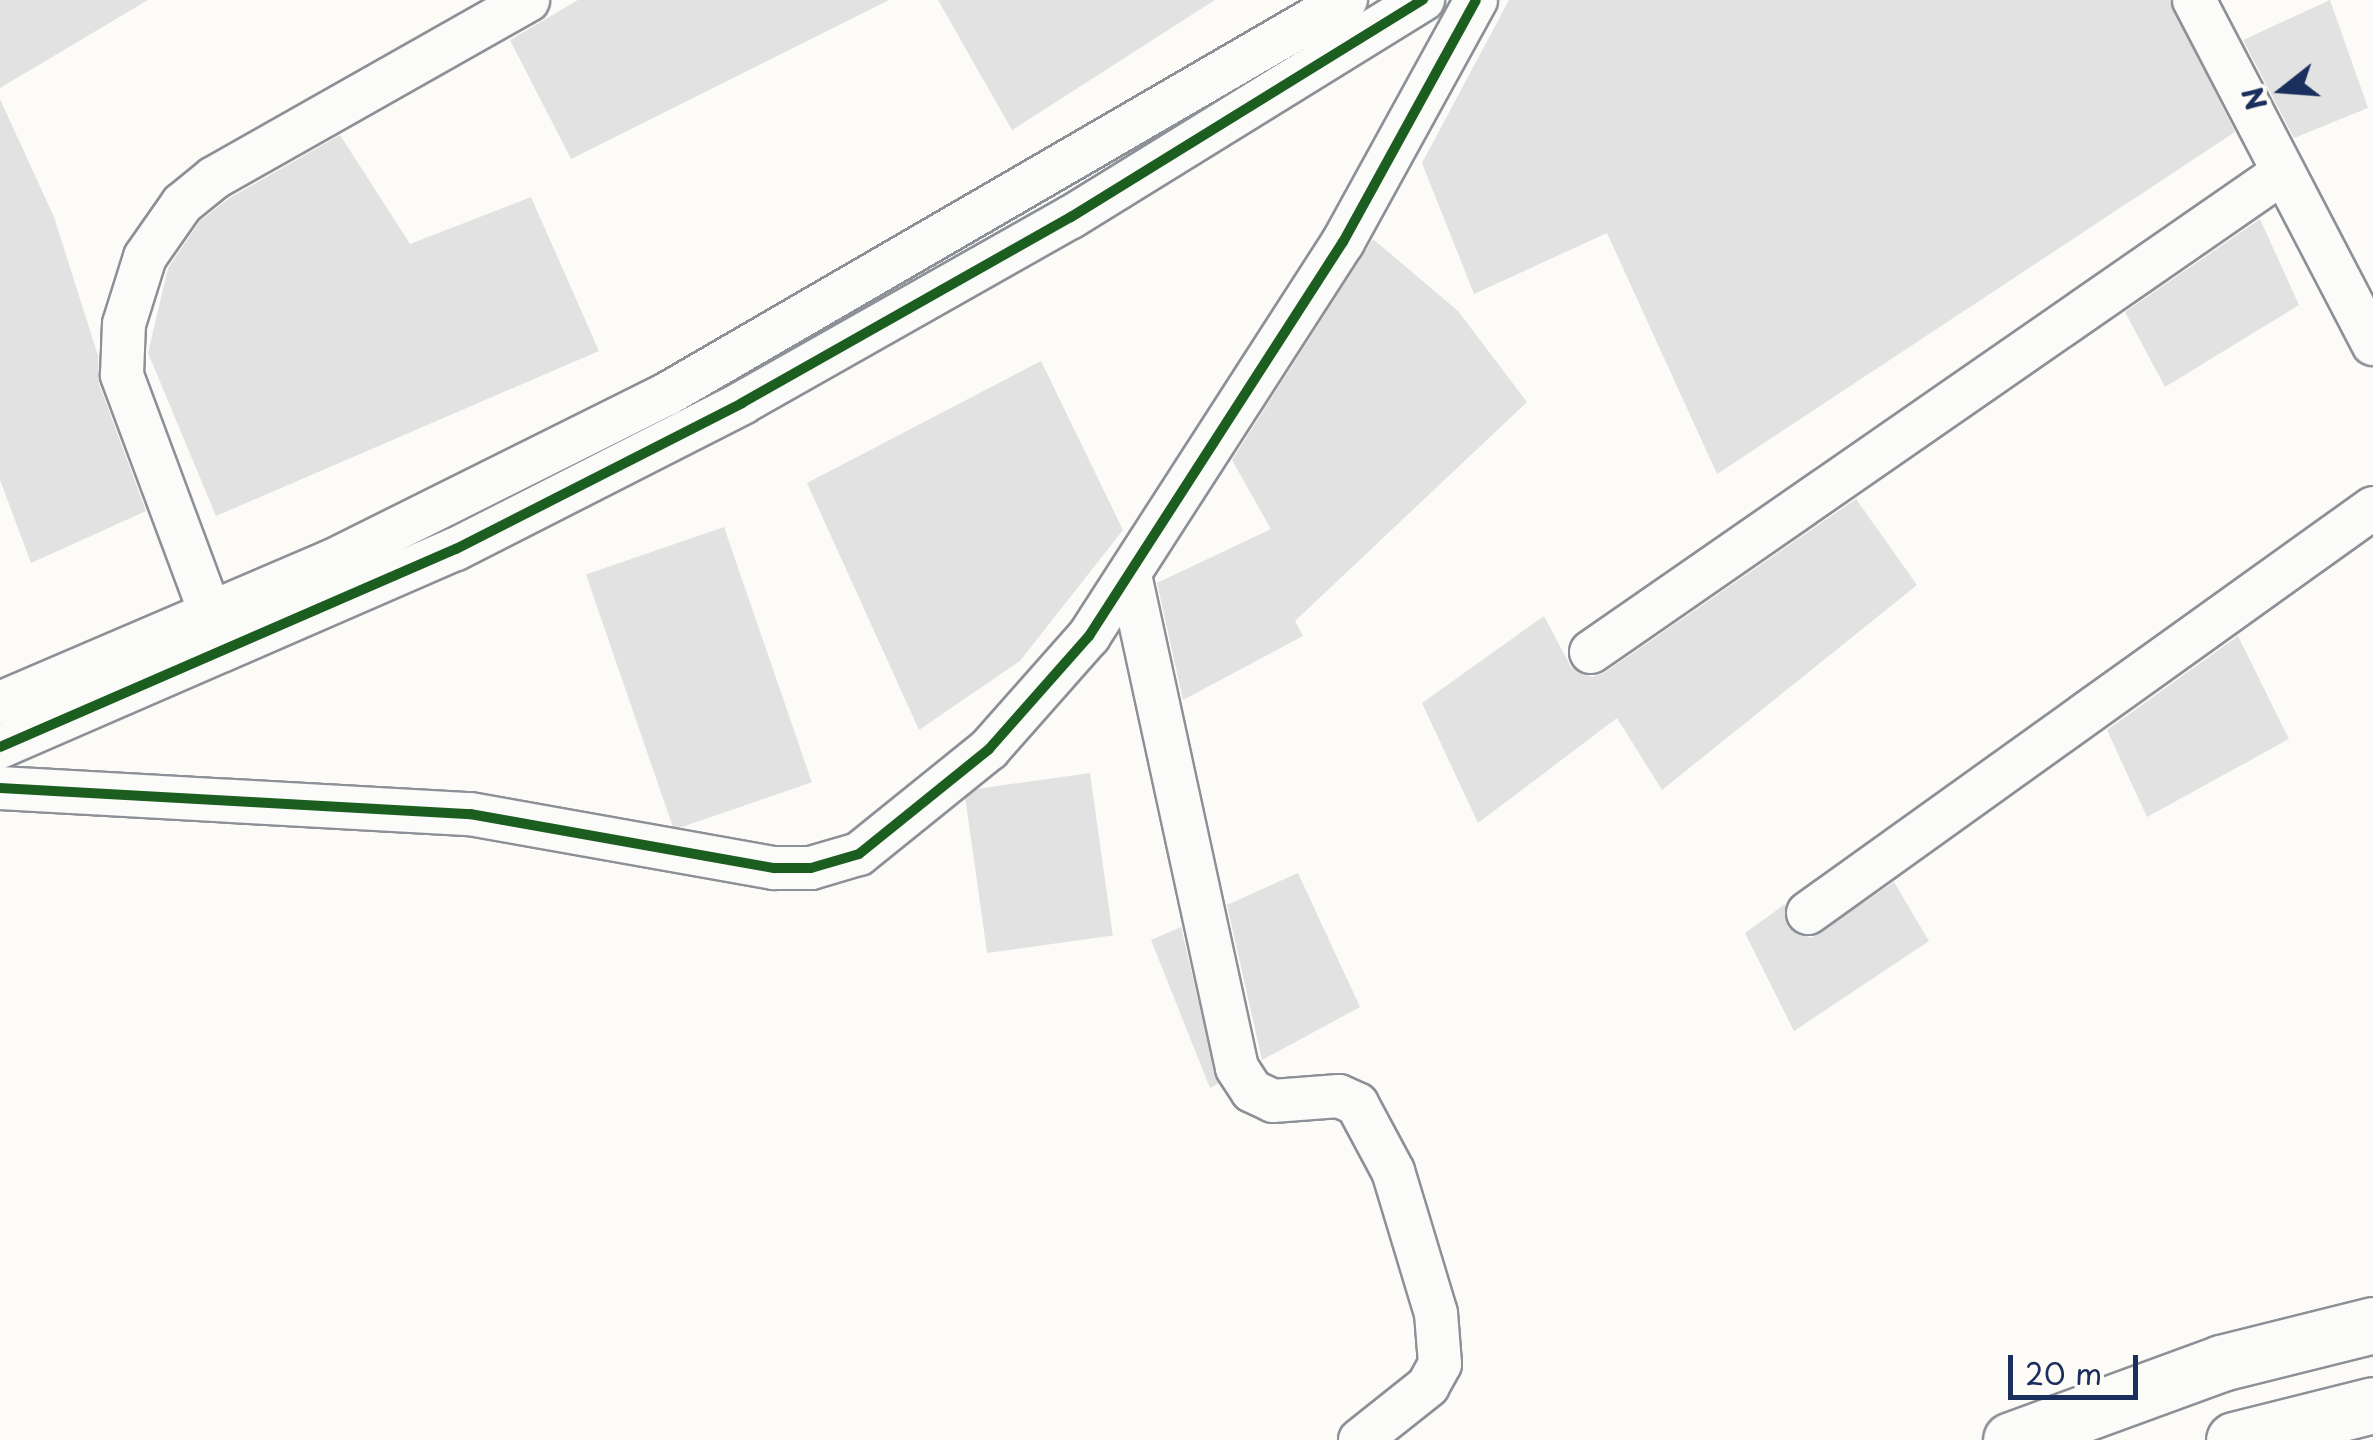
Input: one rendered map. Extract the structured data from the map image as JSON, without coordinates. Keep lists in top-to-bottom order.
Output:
{
  "scale_bar": "20 m",
  "north": "left"
}
